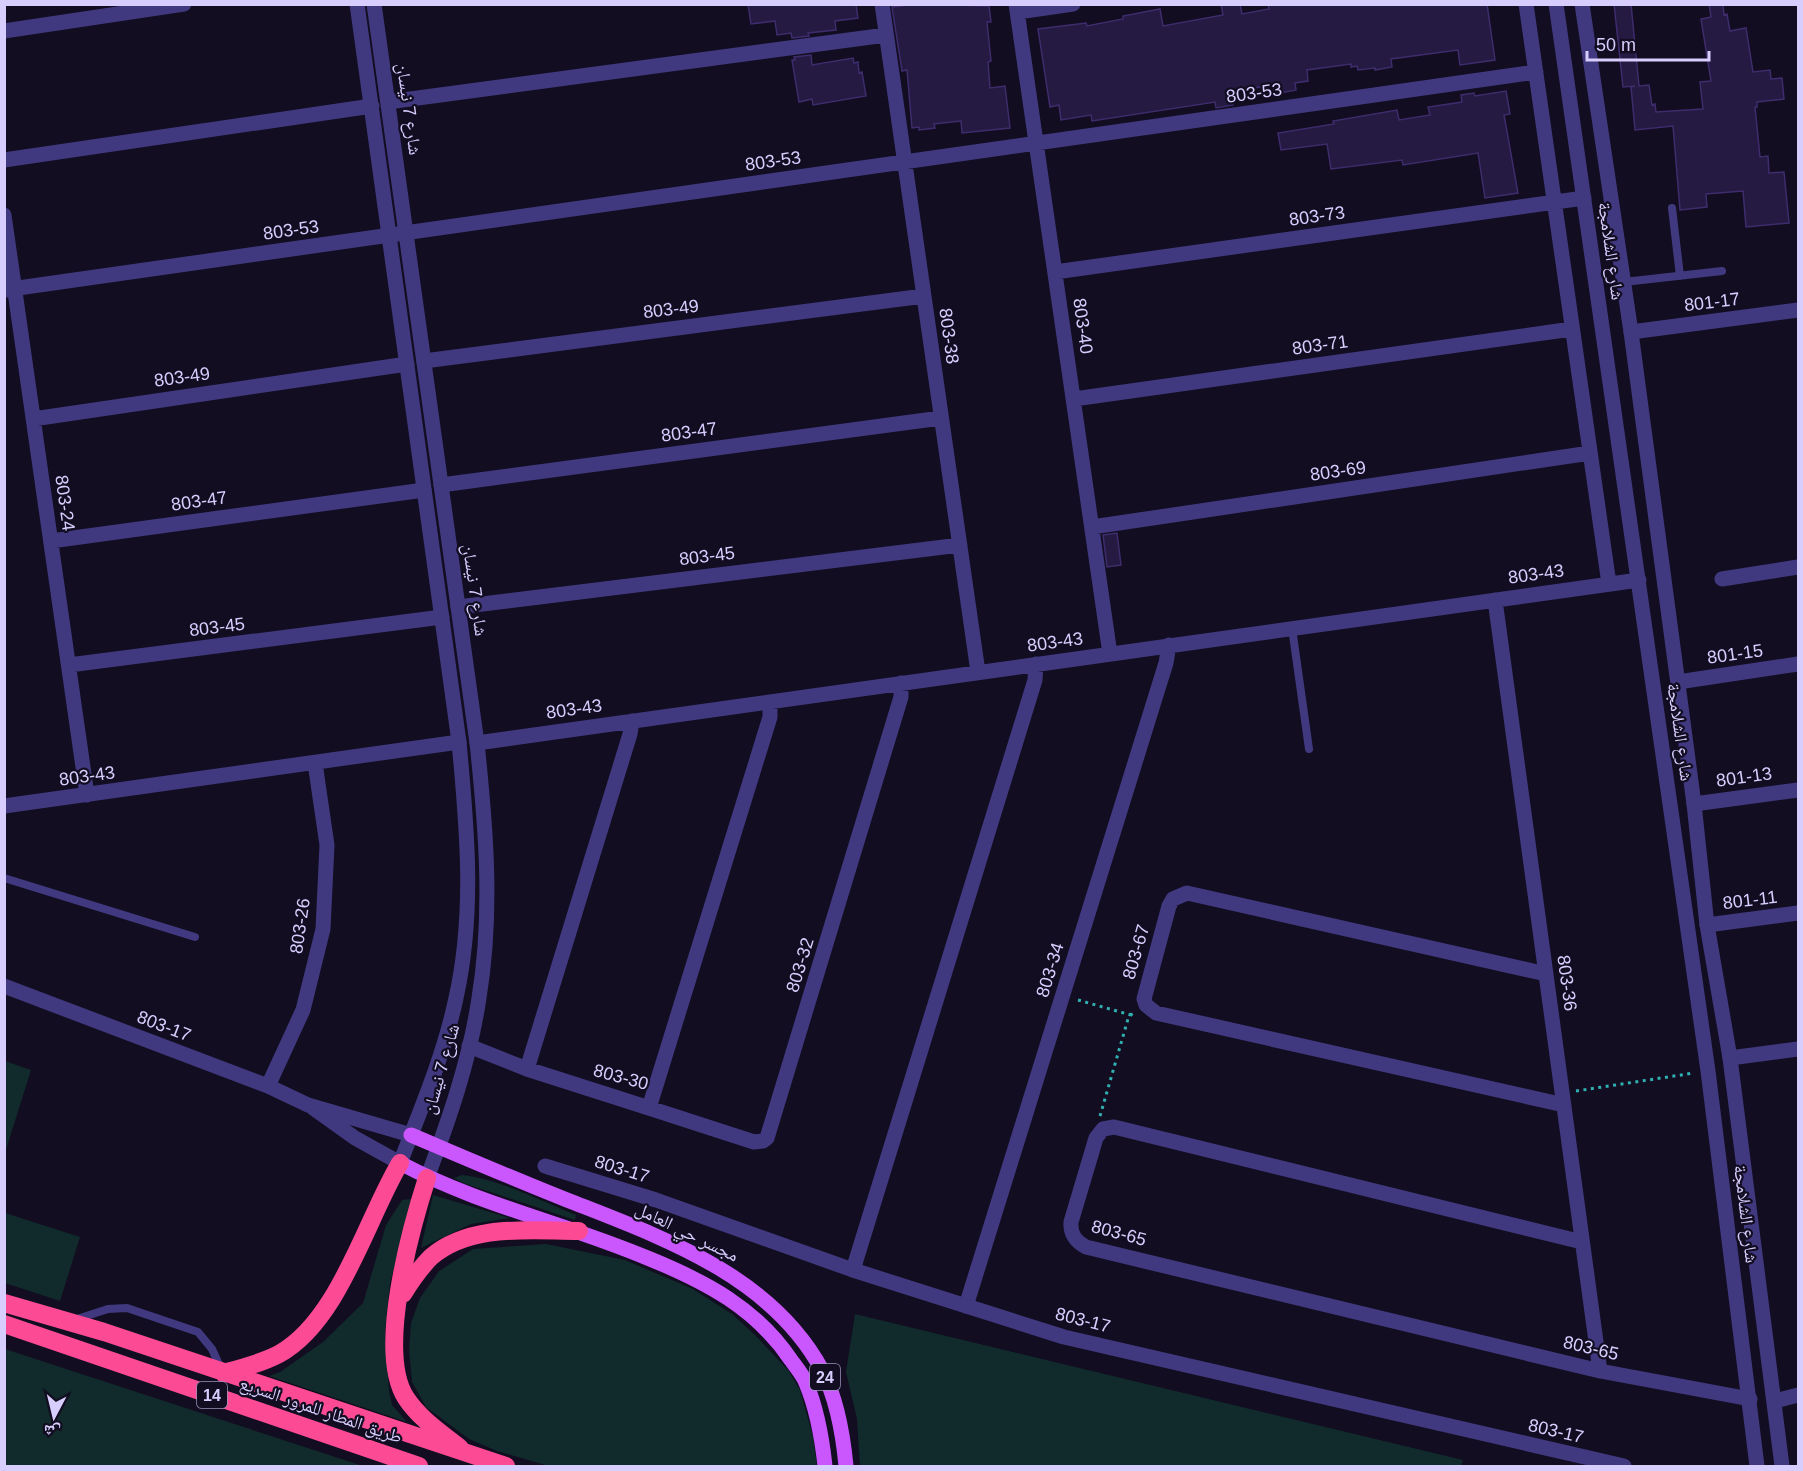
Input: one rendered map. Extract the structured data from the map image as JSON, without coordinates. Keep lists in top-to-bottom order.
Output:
{
  "streets": {
    "highway": ["14", "طريق المطار للمرور السريع"],
    "main road": ["مجسر حي العامل", "24"],
    "street": [
      "803-53",
      "شارع 7 نيسان",
      "803-73",
      "شارع الشلامجة",
      "801-17",
      "803-49",
      "803-40",
      "803-38",
      "803-71",
      "803-47",
      "803-69",
      "803-24",
      "803-45",
      "803-43",
      "801-15",
      "801-13",
      "801-11",
      "803-26",
      "803-67",
      "803-32",
      "803-34",
      "803-36",
      "803-17",
      "803-30",
      "803-65"
    ]
  },
  "crossings": [
    ["803-53", "شارع 7 نيسان"],
    ["803-53", "803-40"],
    ["803-53", "803-38"],
    ["803-53", "803-24"],
    ["شارع 7 نيسان", "803-49"],
    ["شارع 7 نيسان", "803-47"],
    ["شارع 7 نيسان", "803-45"],
    ["شارع 7 نيسان", "803-43"],
    ["شارع 7 نيسان", "803-17"],
    ["شارع 7 نيسان", "803-30"],
    ["شارع 7 نيسان", "مجسر حي العامل"],
    ["803-73", "شارع الشلامجة"],
    ["803-73", "803-40"],
    ["شارع الشلامجة", "801-17"],
    ["شارع الشلامجة", "803-43"],
    ["شارع الشلامجة", "801-15"],
    ["شارع الشلامجة", "801-13"],
    ["شارع الشلامجة", "801-11"],
    ["شارع الشلامجة", "803-65"],
    ["803-49", "803-38"],
    ["803-49", "803-24"],
    ["803-40", "803-71"],
    ["803-40", "803-69"],
    ["803-40", "803-43"],
    ["803-38", "803-47"],
    ["803-38", "803-45"],
    ["803-38", "803-43"],
    ["803-47", "803-24"],
    ["803-24", "803-45"],
    ["803-24", "803-43"],
    ["803-43", "803-26"],
    ["803-43", "803-32"],
    ["803-43", "803-34"],
    ["803-43", "803-36"],
    ["803-43", "803-30"],
    ["803-26", "803-17"],
    ["803-67", "803-36"],
    ["803-32", "803-30"],
    ["803-34", "803-17"],
    ["803-36", "803-65"],
    ["803-17", "مجسر حي العامل"]
  ],
  "scale_bar": "50 m",
  "north": "bottom"
}
